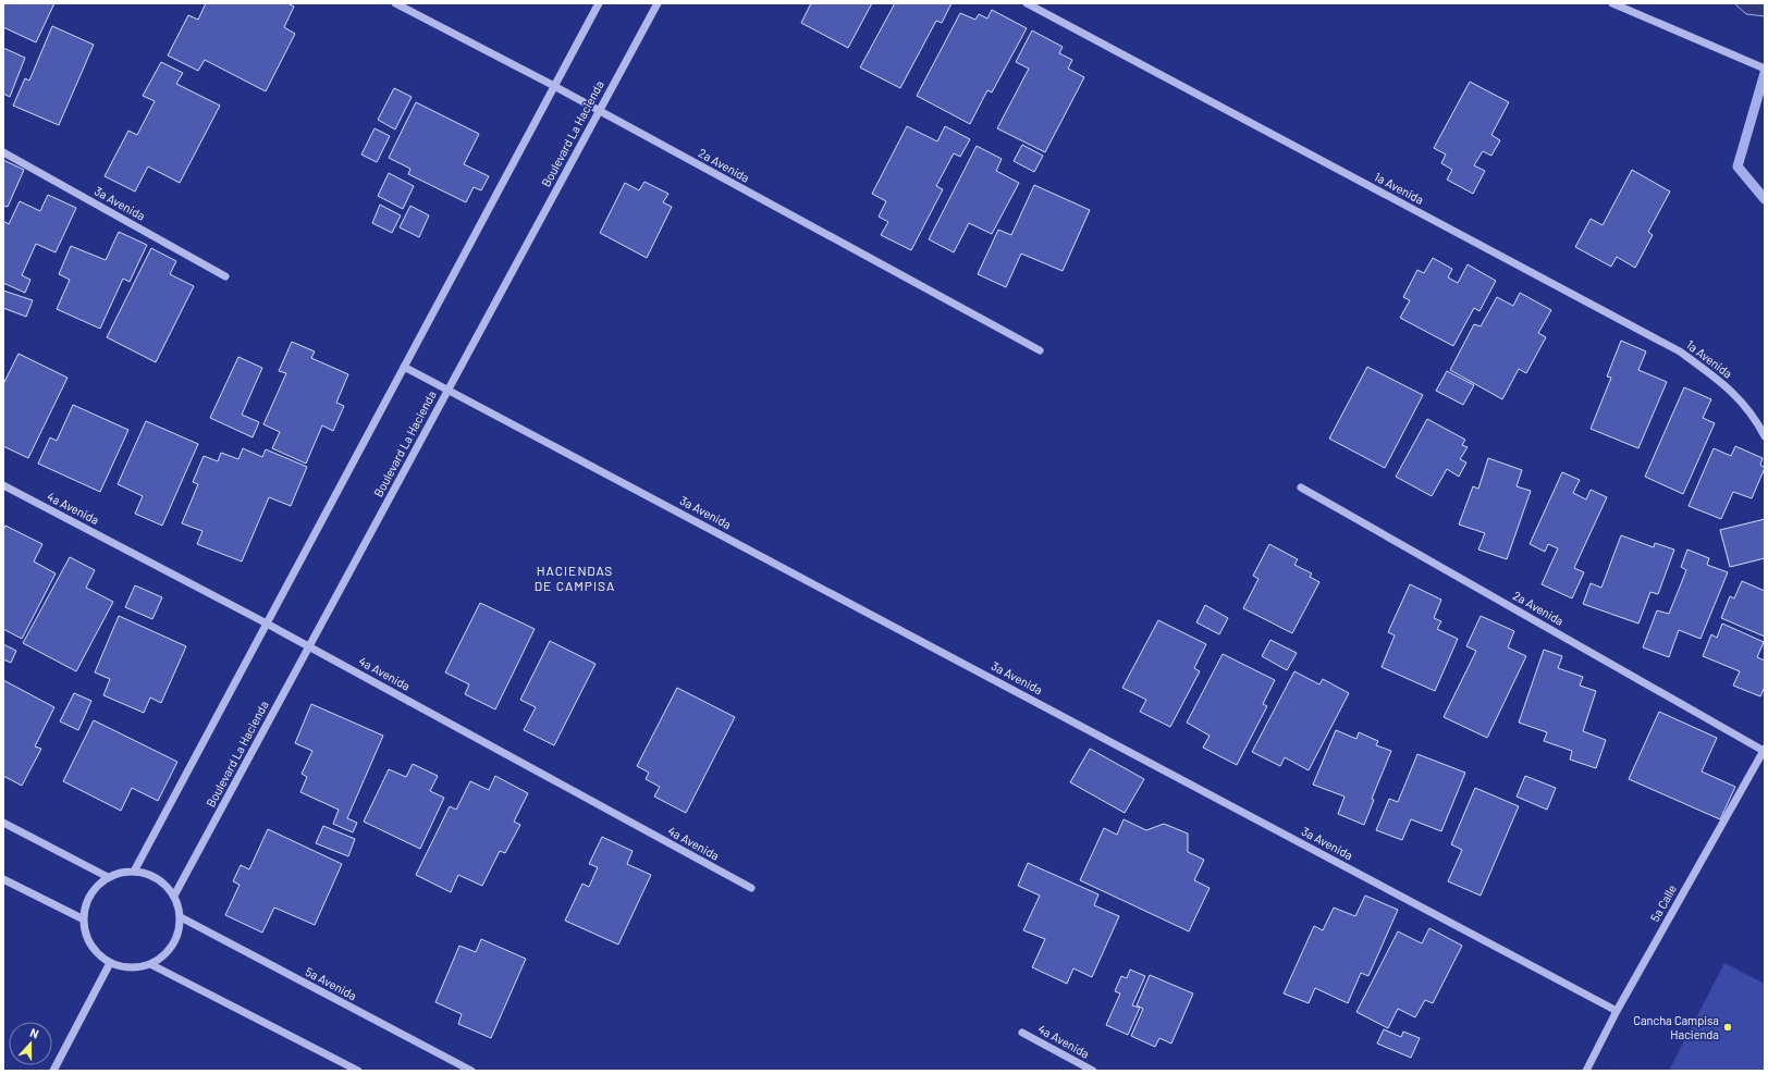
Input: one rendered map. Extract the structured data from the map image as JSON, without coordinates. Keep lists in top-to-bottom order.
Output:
{
  "streets": {
    "street": [
      "Boulevard La Hacienda",
      "2a Avenida",
      "1a Avenida",
      "3a Avenida",
      "4a Avenida",
      "5a Calle",
      "5a Avenida"
    ]
  },
  "crossings": [
    ["Boulevard La Hacienda", "2a Avenida"],
    ["Boulevard La Hacienda", "3a Avenida"],
    ["Boulevard La Hacienda", "4a Avenida"],
    ["Boulevard La Hacienda", "5a Avenida"],
    ["2a Avenida", "5a Calle"],
    ["3a Avenida", "5a Calle"]
  ],
  "districts": ["HACIENDAS DE CAMPISA"],
  "places": ["Cancha Campisa Hacienda"],
  "north": "top"
}
